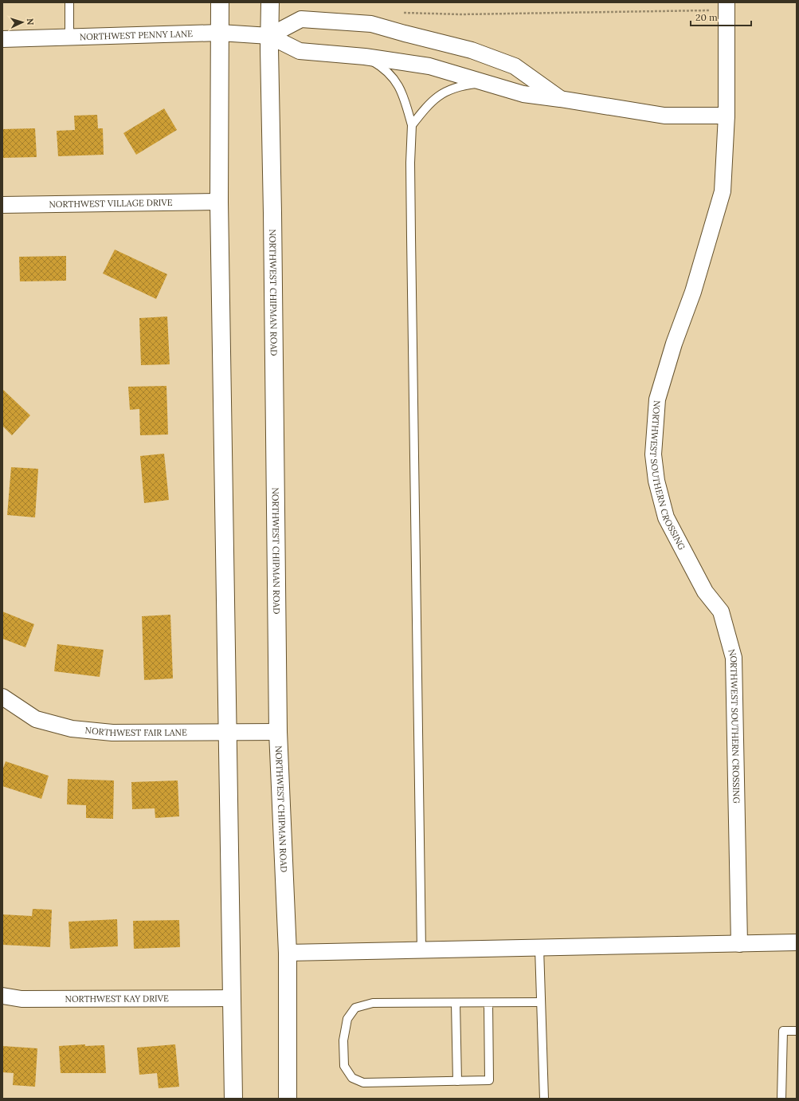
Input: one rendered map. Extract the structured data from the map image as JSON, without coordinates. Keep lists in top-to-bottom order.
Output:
{
  "streets": {
    "main road": ["NORTHWEST CHIPMAN ROAD"],
    "street": [
      "NORTHWEST PENNY LANE",
      "NORTHWEST VILLAGE DRIVE",
      "NORTHWEST SOUTHERN CROSSING",
      "NORTHWEST FAIR LANE",
      "NORTHWEST KAY DRIVE"
    ]
  },
  "crossings": [
    ["NORTHWEST PENNY LANE", "NORTHWEST CHIPMAN ROAD"],
    ["NORTHWEST CHIPMAN ROAD", "NORTHWEST FAIR LANE"]
  ],
  "scale_bar": "20 m",
  "north": "right"
}
